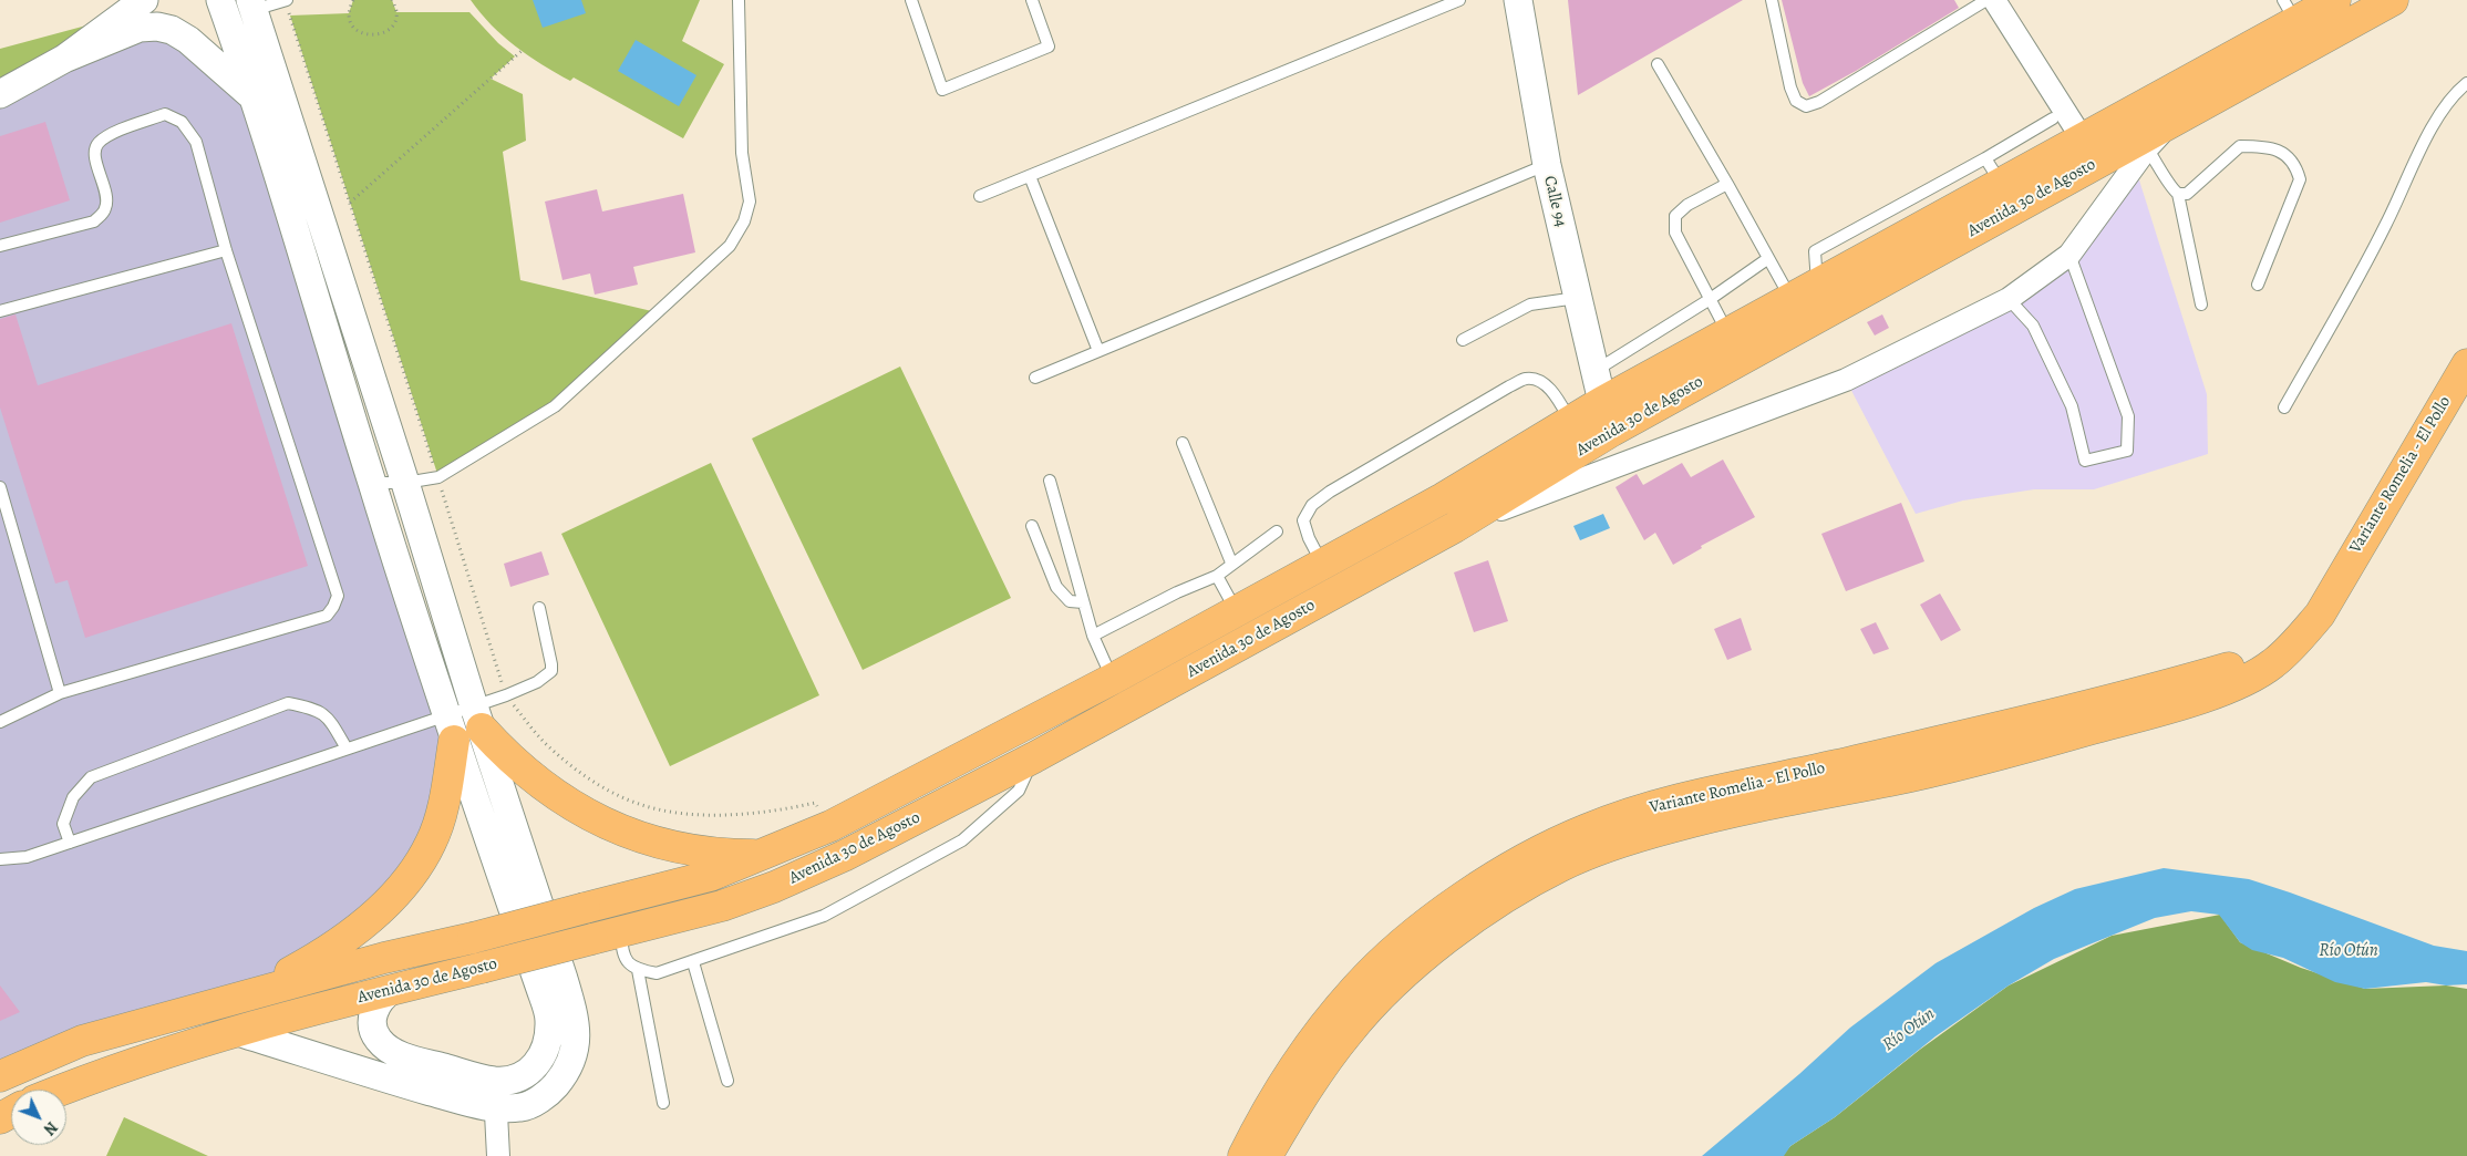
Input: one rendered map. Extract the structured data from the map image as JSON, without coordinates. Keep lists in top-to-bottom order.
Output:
{
  "streets": {
    "main road": ["Avenida 30 de Agosto", "Variante Romelia - El Pollo"],
    "street": ["Calle 94"]
  },
  "crossings": [
    ["Avenida 30 de Agosto", "Calle 94"]
  ],
  "water": ["Río Otún"],
  "north": "bottom right"
}
